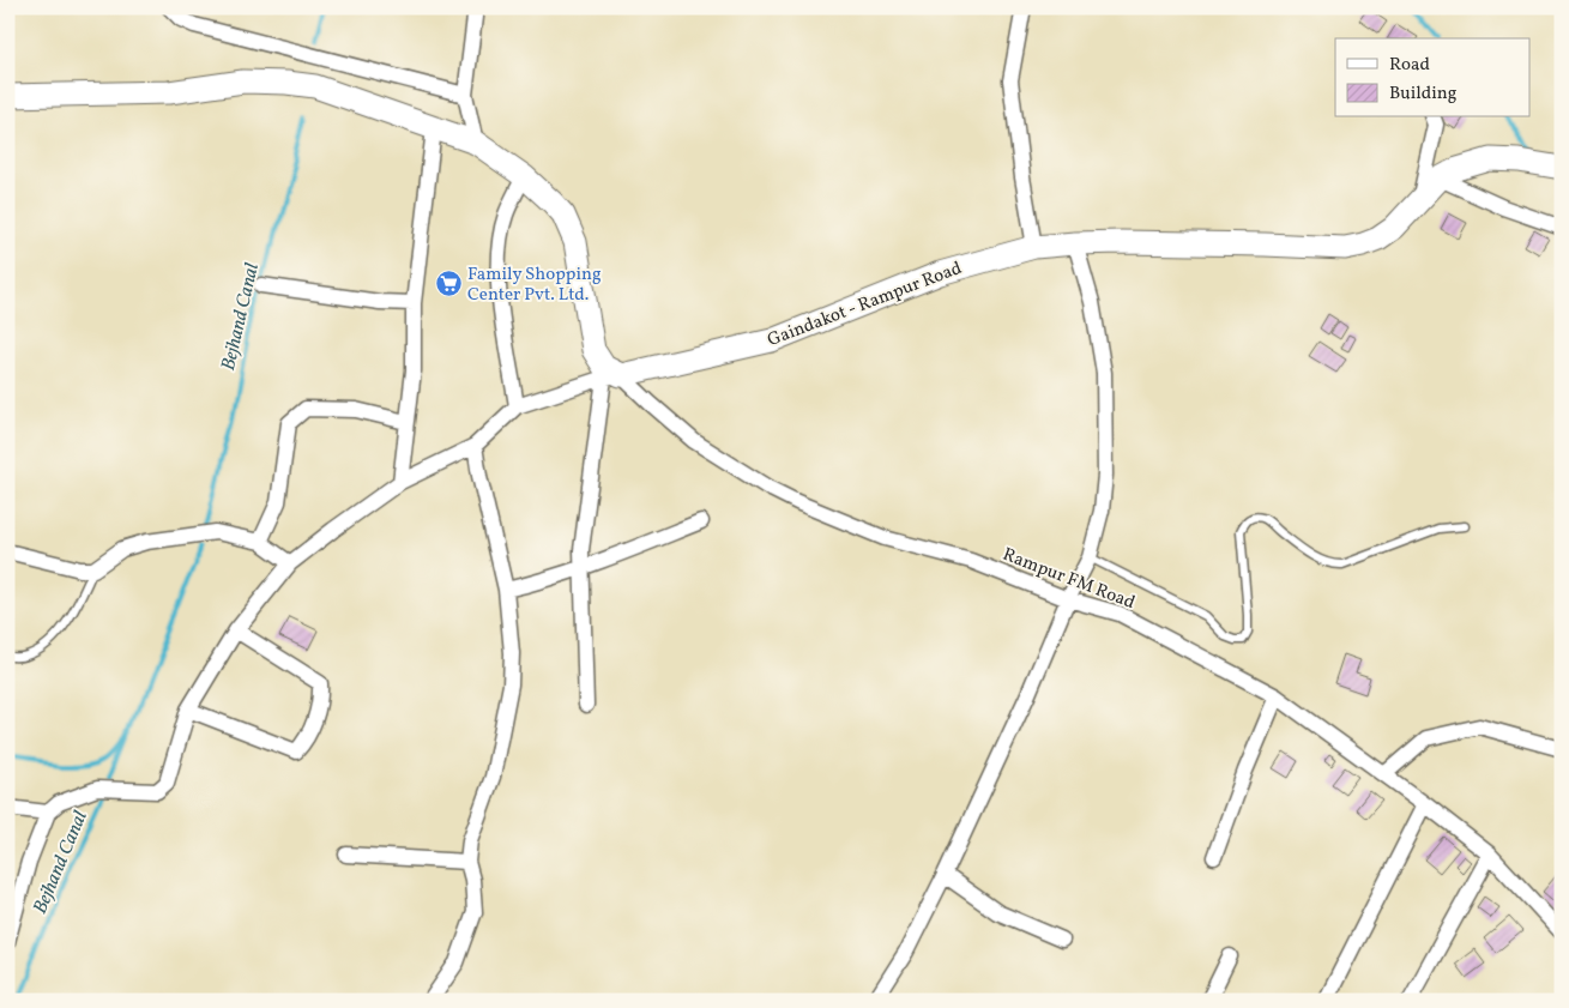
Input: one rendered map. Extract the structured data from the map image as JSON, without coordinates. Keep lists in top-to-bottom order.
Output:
{
  "streets": {
    "main road": ["Gaindakot - Rampur Road"],
    "street": ["Rampur FM Road"]
  },
  "crossings": [
    ["Gaindakot - Rampur Road", "Rampur FM Road"]
  ],
  "water": ["Bejhand Canal"],
  "places": {
    "supermarket": ["Family Shopping Center Pvt. Ltd."]
  },
  "legend": ["Road", "Building"]
}
